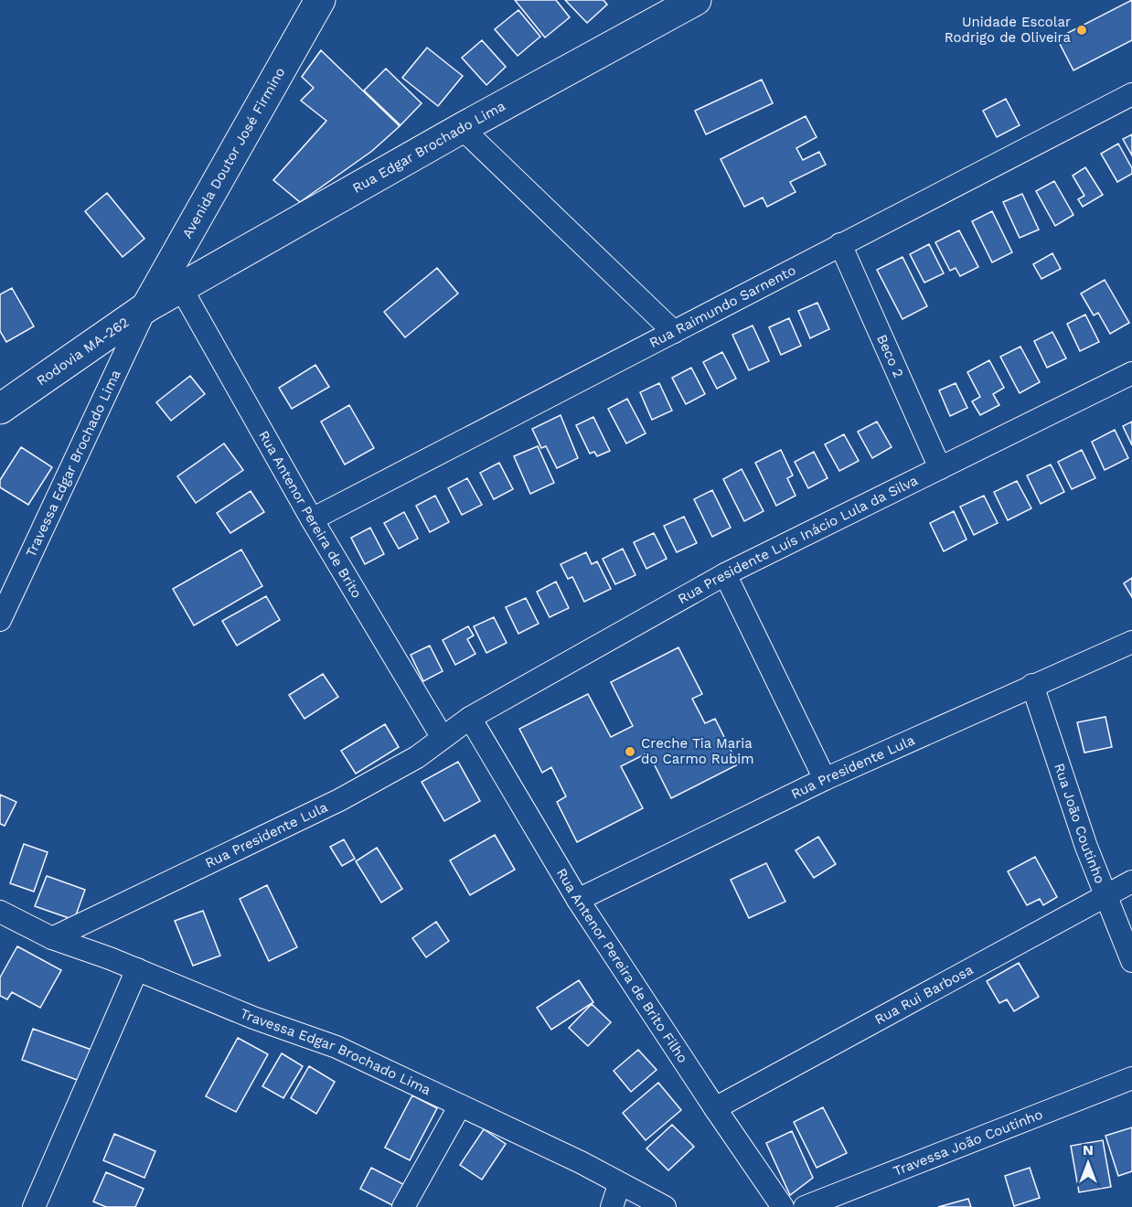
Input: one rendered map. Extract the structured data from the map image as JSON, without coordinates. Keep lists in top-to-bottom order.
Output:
{
  "streets": {
    "main road": ["Rua Edgar Brochado Lima", "Avenida Doutor José Firmino", "Rodovia MA-262"],
    "street": [
      "Rua Raimundo Sarnento",
      "Beco 2",
      "Travessa Edgar Brochado Lima",
      "Rua Antenor Pereira de Brito",
      "Rua Presidente Luís Inácio Lula da Silva",
      "Rua Presidente Lula",
      "Rua João Coutinho",
      "Rua Antenor Pereira de Brito Filho",
      "Rua Rui Barbosa",
      "Travessa João Coutinho"
    ]
  },
  "crossings": [
    ["Rua Edgar Brochado Lima", "Avenida Doutor José Firmino"],
    ["Rua Edgar Brochado Lima", "Rodovia MA-262"],
    ["Rua Edgar Brochado Lima", "Travessa Edgar Brochado Lima"],
    ["Rua Edgar Brochado Lima", "Rua Antenor Pereira de Brito"],
    ["Avenida Doutor José Firmino", "Rodovia MA-262"],
    ["Avenida Doutor José Firmino", "Travessa Edgar Brochado Lima"],
    ["Avenida Doutor José Firmino", "Rua Antenor Pereira de Brito"],
    ["Rua Raimundo Sarnento", "Beco 2"],
    ["Rua Raimundo Sarnento", "Rua Antenor Pereira de Brito"],
    ["Rodovia MA-262", "Travessa Edgar Brochado Lima"],
    ["Rodovia MA-262", "Rua Antenor Pereira de Brito"],
    ["Beco 2", "Rua Presidente Luís Inácio Lula da Silva"],
    ["Travessa Edgar Brochado Lima", "Rua Antenor Pereira de Brito"],
    ["Travessa Edgar Brochado Lima", "Rua Presidente Lula"],
    ["Rua Antenor Pereira de Brito", "Rua Presidente Lula"],
    ["Rua Presidente Luís Inácio Lula da Silva", "Rua Presidente Lula"],
    ["Rua Presidente Luís Inácio Lula da Silva", "Rua Antenor Pereira de Brito Filho"],
    ["Rua Presidente Lula", "Rua João Coutinho"],
    ["Rua Presidente Lula", "Rua Antenor Pereira de Brito Filho"],
    ["Rua João Coutinho", "Rua Rui Barbosa"],
    ["Rua Antenor Pereira de Brito Filho", "Rua Rui Barbosa"]
  ],
  "places": ["Unidade Escolar Rodrigo de Oliveira", "Creche Tia Maria do Carmo Rubim"],
  "north": "top"
}
